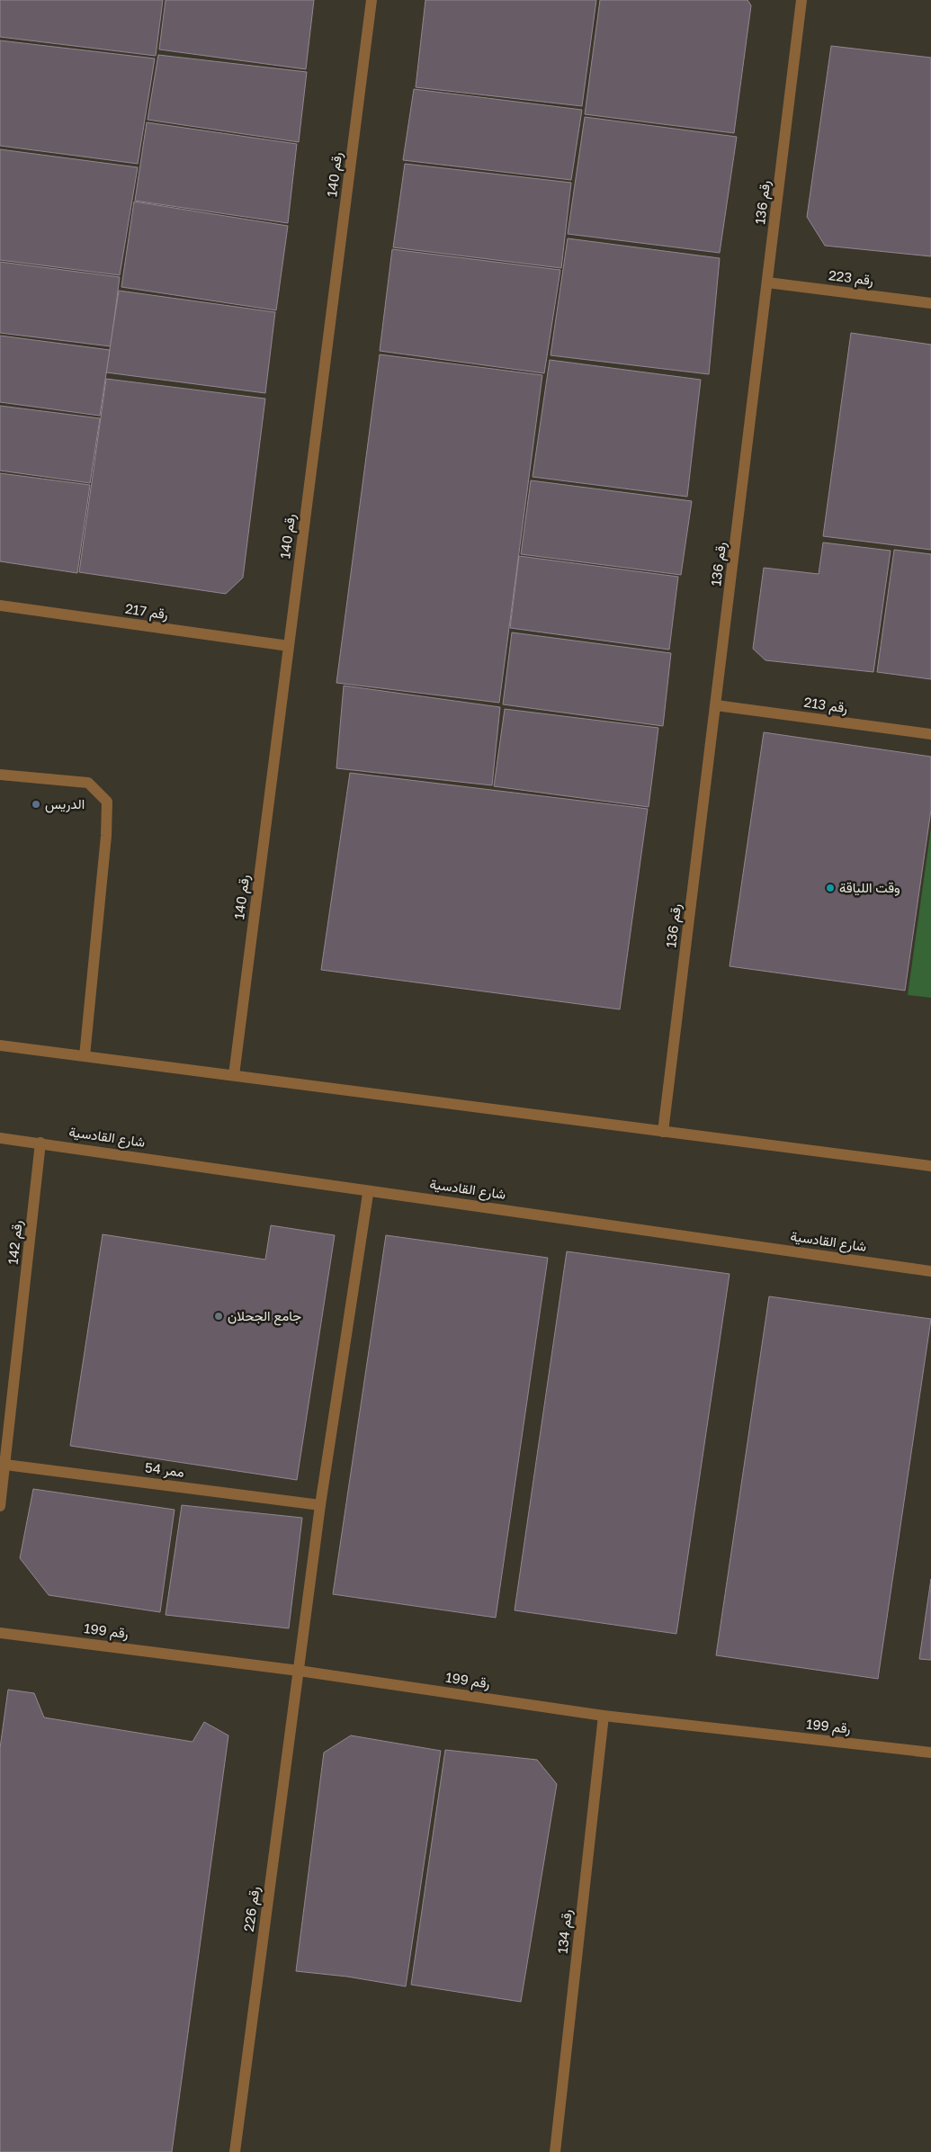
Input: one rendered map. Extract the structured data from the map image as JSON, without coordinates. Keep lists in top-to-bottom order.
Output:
{
  "streets": {
    "street": [
      "رقم 140",
      "رقم 136",
      "رقم 223",
      "رقم 217",
      "رقم 213",
      "شارع القادسية",
      "رقم 142",
      "ممر 54",
      "رقم 199",
      "رقم 226",
      "رقم 134"
    ]
  },
  "crossings": [
    ["رقم 140", "رقم 217"],
    ["رقم 136", "رقم 223"],
    ["رقم 136", "رقم 213"],
    ["شارع القادسية", "رقم 142"],
    ["رقم 142", "ممر 54"],
    ["رقم 199", "رقم 226"],
    ["رقم 199", "رقم 134"]
  ],
  "places": ["الدريس", "وقت اللياقة", "جامع الجحلان"]
}
